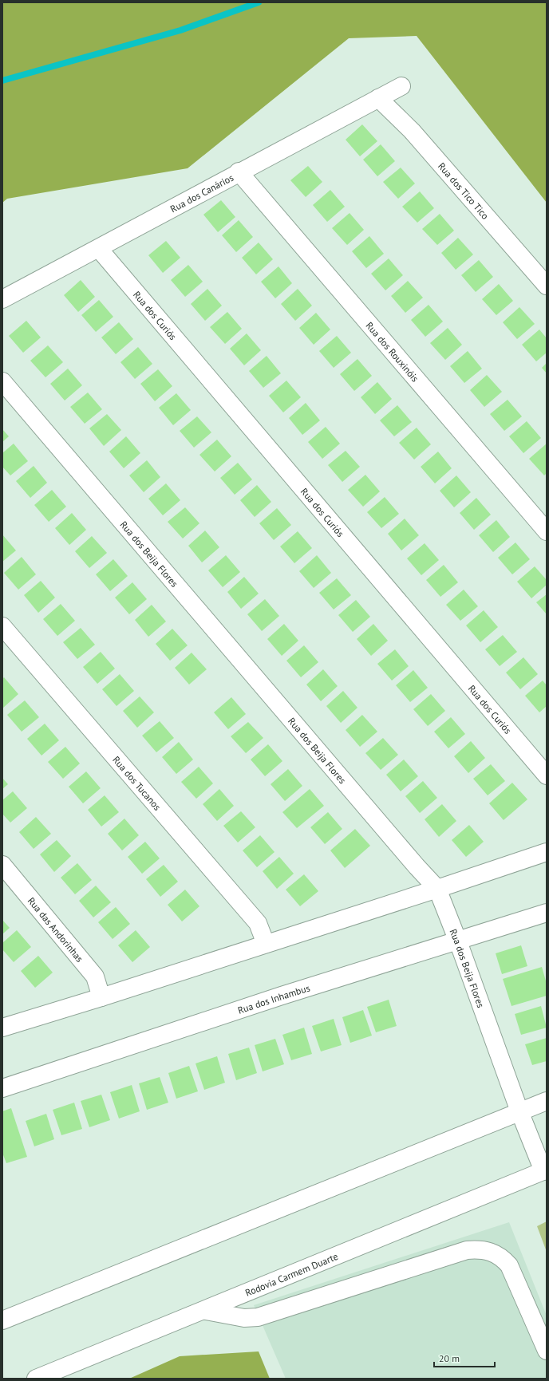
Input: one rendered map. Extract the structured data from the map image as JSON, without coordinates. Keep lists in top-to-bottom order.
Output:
{
  "streets": {
    "street": [
      "Rua dos Tico Tico",
      "Rua dos Canários",
      "Rua dos Curiós",
      "Rua dos Rouxinóis",
      "Rua dos Beija Flores",
      "Rua dos Tucanos",
      "Rua das Andorinhas",
      "Rua dos Inhambus",
      "Rodovia Carmem Duarte"
    ]
  },
  "crossings": [
    ["Rua dos Tico Tico", "Rua dos Canários"],
    ["Rua dos Canários", "Rua dos Curiós"],
    ["Rua dos Canários", "Rua dos Rouxinóis"],
    ["Rua dos Beija Flores", "Rua dos Inhambus"],
    ["Rua dos Beija Flores", "Rodovia Carmem Duarte"]
  ],
  "scale_bar": "20 m"
}
